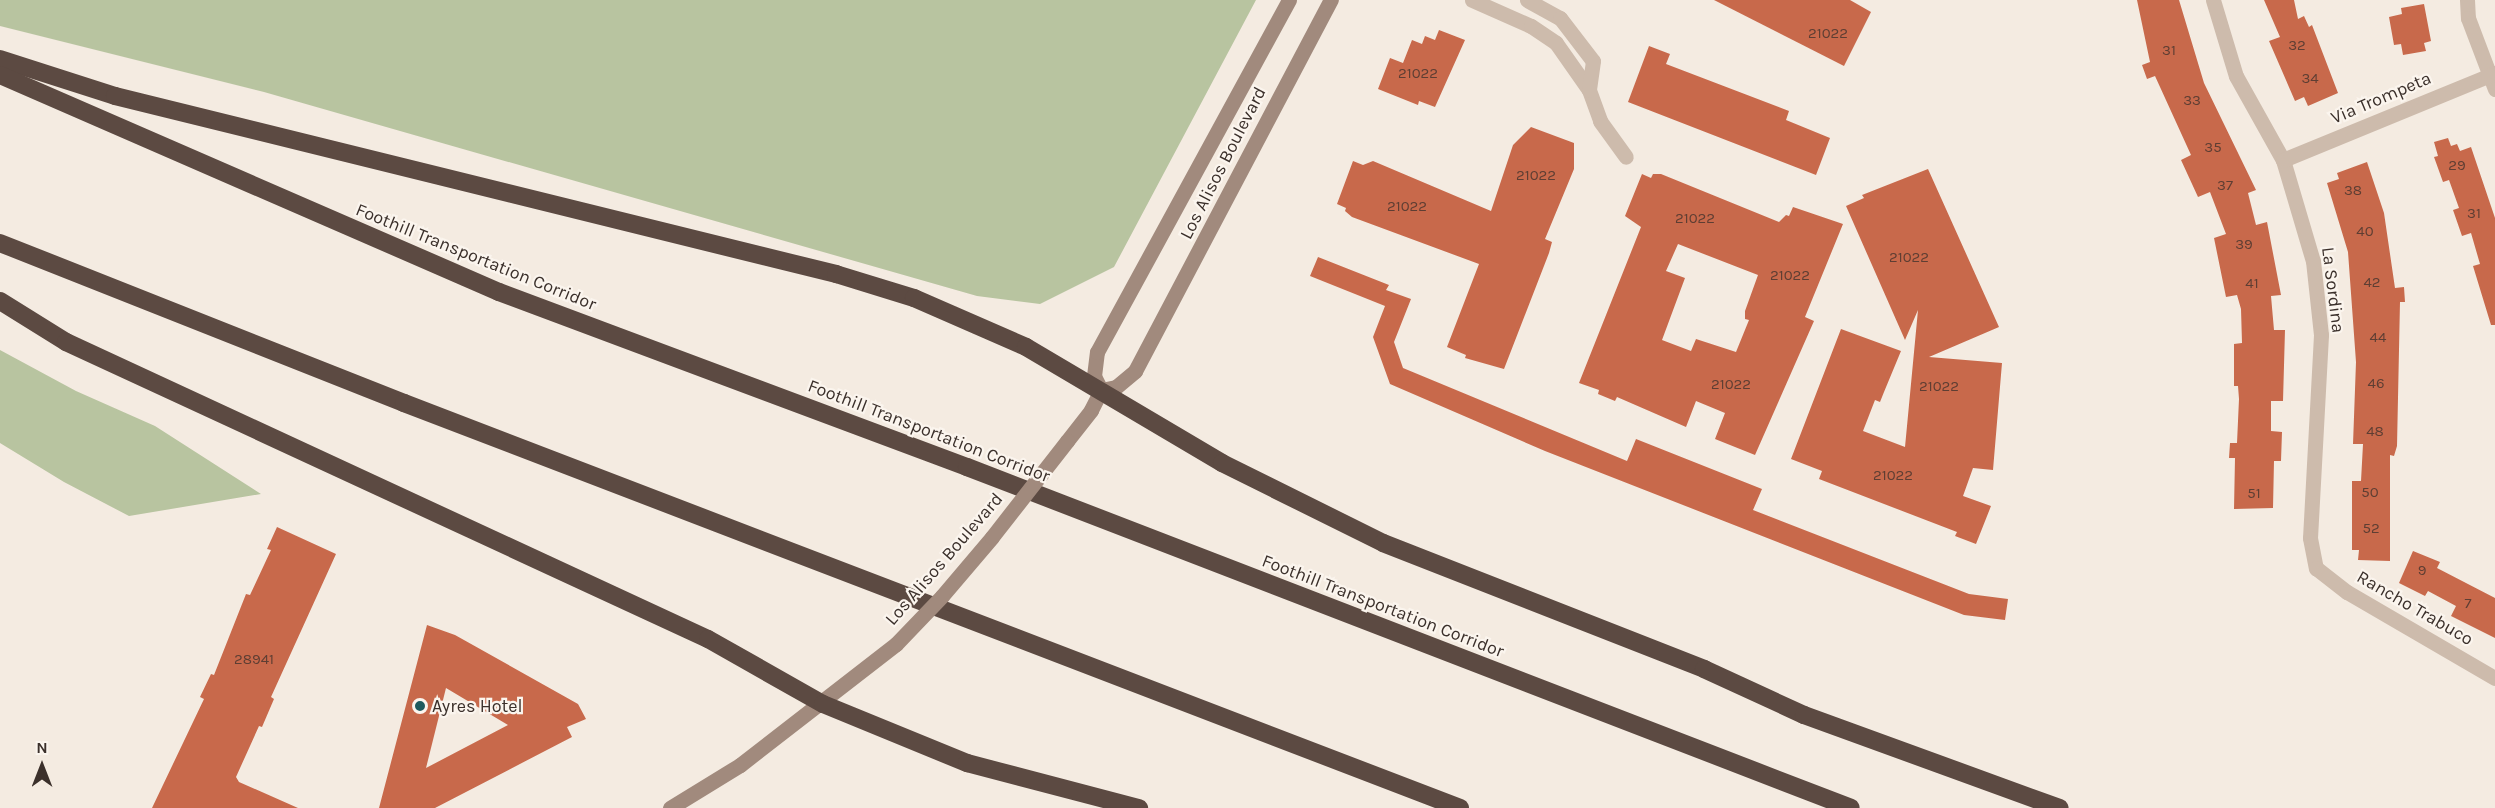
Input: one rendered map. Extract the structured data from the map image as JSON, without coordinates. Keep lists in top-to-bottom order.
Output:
{
  "streets": {
    "highway": ["Foothill Transportation Corridor"],
    "main road": ["Los Alisos Boulevard"],
    "street": ["Via Trompeta", "La Sordina", "Rancho Trabuco"]
  },
  "crossings": [
    ["Via Trompeta", "La Sordina"],
    ["La Sordina", "Rancho Trabuco"]
  ],
  "places": ["Ayres Hotel"],
  "house_numbers": [
    "21022",
    "32",
    "31",
    "21022",
    "34",
    "33",
    "35",
    "29",
    "21022",
    "37",
    "38",
    "21022",
    "31",
    "21022",
    "40",
    "39",
    "21022",
    "21022",
    "42",
    "41",
    "44",
    "46",
    "21022",
    "21022",
    "48",
    "21022",
    "50",
    "51",
    "52",
    "9",
    "7",
    "28941"
  ],
  "north": "top"
}
